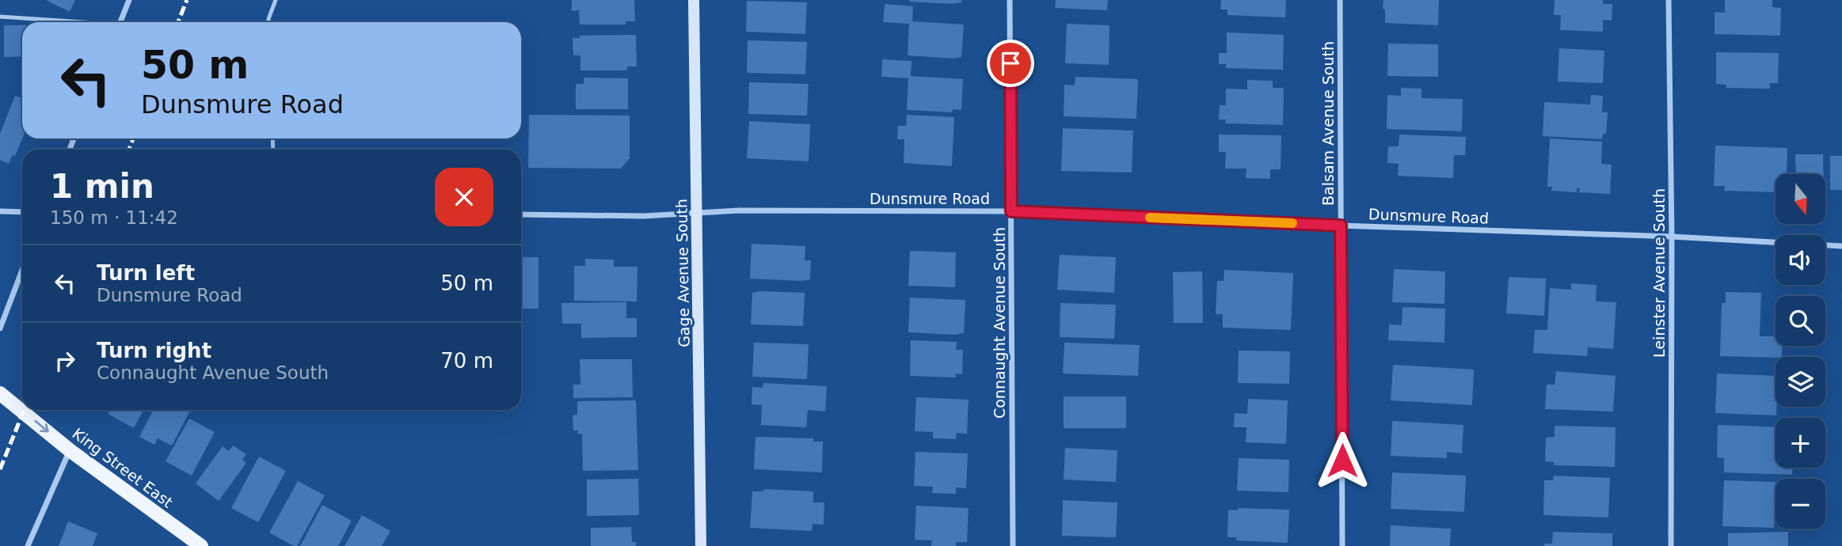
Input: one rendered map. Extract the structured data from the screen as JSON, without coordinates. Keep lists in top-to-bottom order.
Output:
{
  "streets": {
    "main road": ["Gage Avenue South", "King Street East"],
    "street": [
      "Balsam Avenue South",
      "Dunsmure Road",
      "Leinster Avenue South",
      "Connaught Avenue South"
    ]
  },
  "crossings": [
    ["Balsam Avenue South", "Dunsmure Road"],
    ["Dunsmure Road", "Gage Avenue South"],
    ["Dunsmure Road", "Leinster Avenue South"],
    ["Dunsmure Road", "Connaught Avenue South"]
  ],
  "one_way": ["King Street East"],
  "north": "bottom",
  "page": {
    "turn": ["50 m", "Dunsmure Road"],
    "heading": ["1 min", "150 m · 11:42"],
    "map_buttons": ["+", "−"],
    "list": [
      {
        "name": "Turn left",
        "note": "Dunsmure Road",
        "value": "50 m"
      },
      {
        "name": "Turn right",
        "note": "Connaught Avenue South",
        "value": "70 m"
      }
    ]
  }
}
